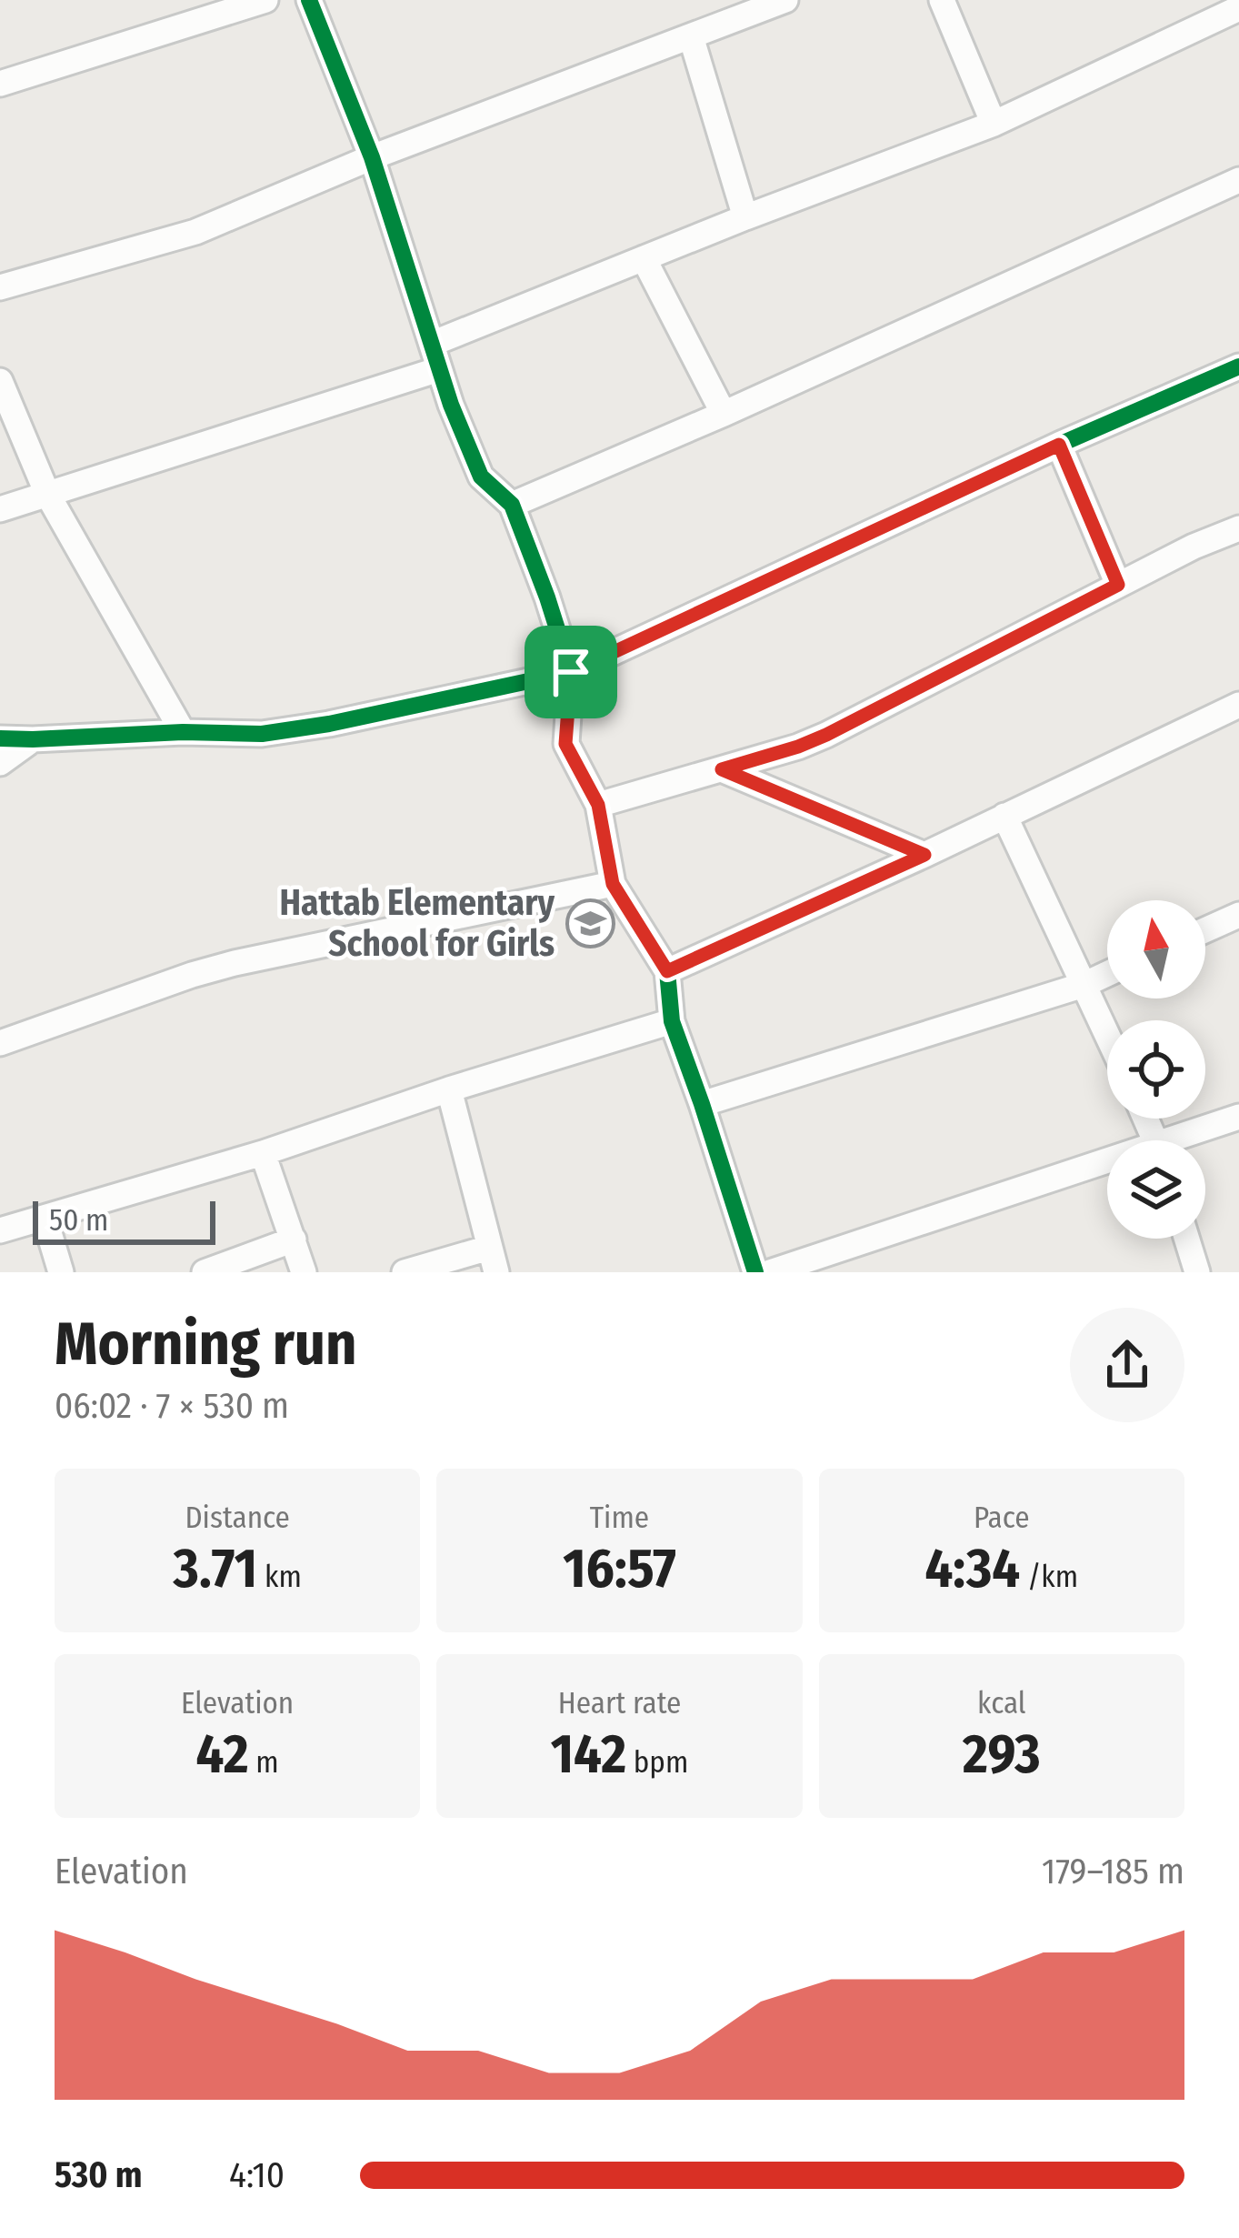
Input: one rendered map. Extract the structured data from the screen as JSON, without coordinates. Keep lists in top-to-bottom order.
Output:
{
  "places": {
    "school or university": ["Hattab Elementary School for Girls"]
  },
  "scale_bar": "50 m",
  "north": "top",
  "page": {
    "scale": "50 m",
    "heading": ["Morning run", "06:02 · 7 × 530 m"],
    "stats": [
      ["Distance", "3.71 km"],
      ["Time", "16:57"],
      ["Pace", "4:34 /km"],
      ["Elevation", "42 m"],
      ["Heart rate", "142 bpm"],
      ["kcal", "293"]
    ],
    "chart": ["Elevation", "179–185 m"],
    "list": [
      {
        "name": "530 m",
        "note": "4:10"
      }
    ]
  }
}
